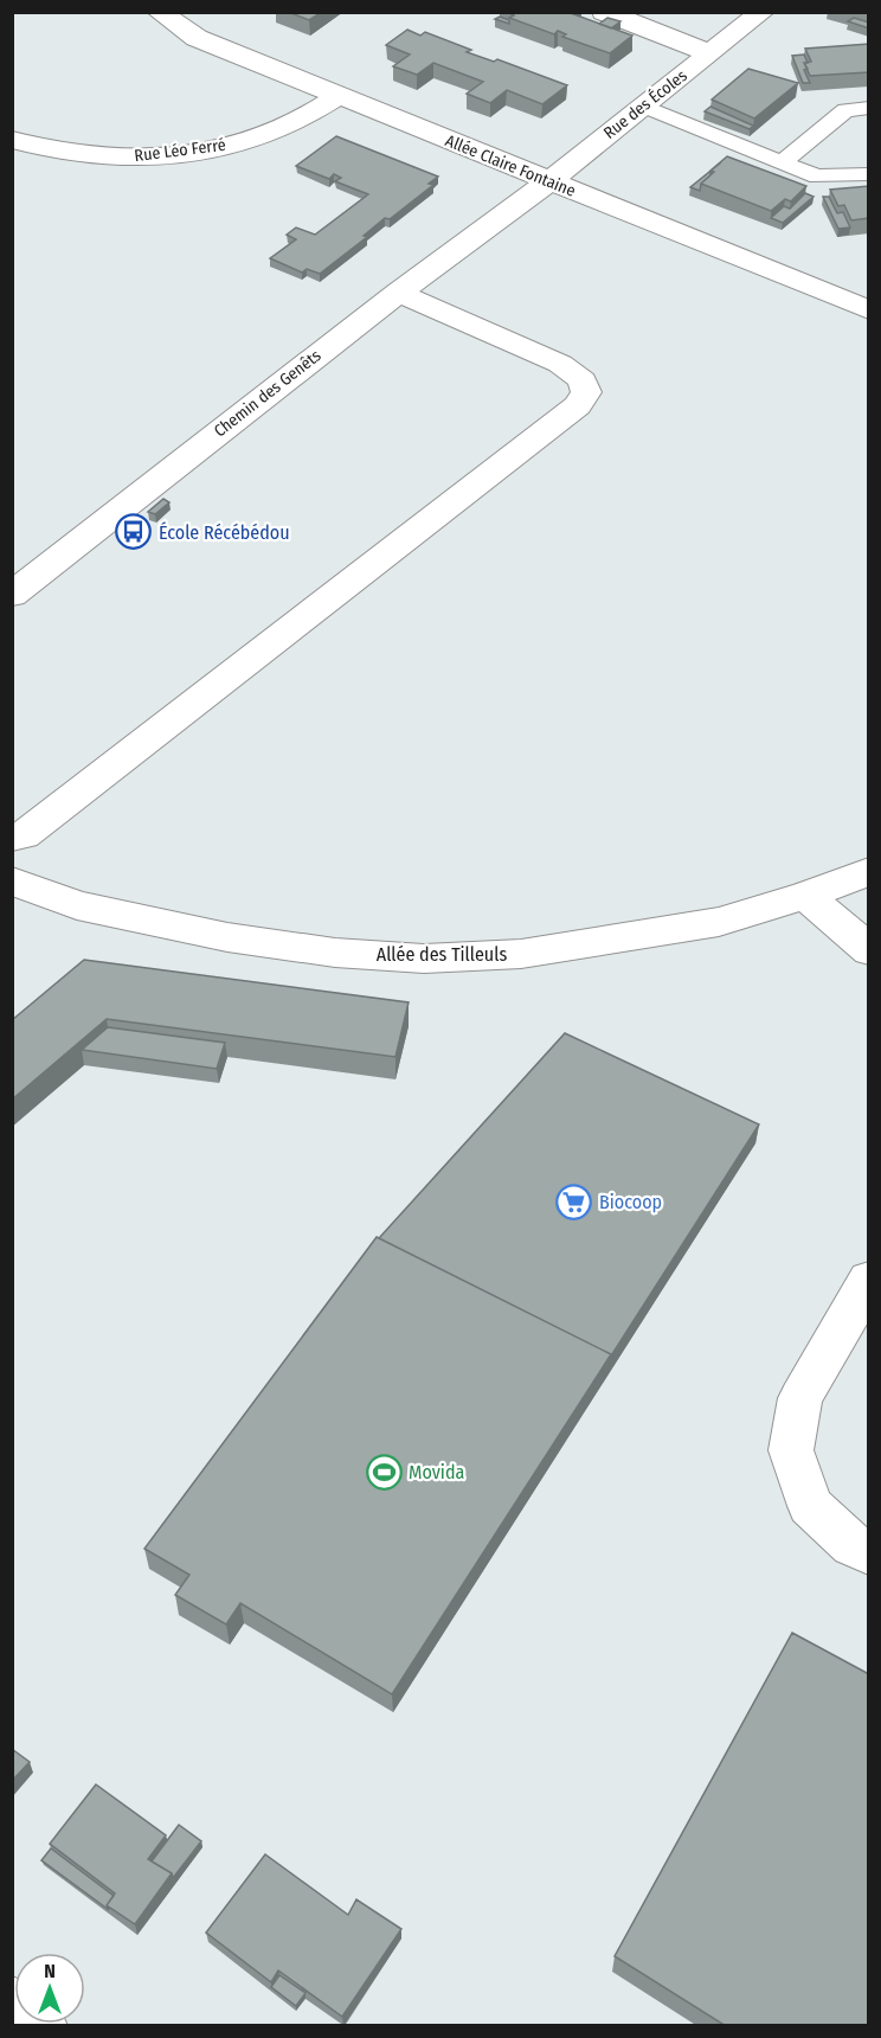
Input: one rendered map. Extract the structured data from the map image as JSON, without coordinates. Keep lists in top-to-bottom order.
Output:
{
  "streets": {
    "street": [
      "Rue des Écoles",
      "Rue Léo Ferré",
      "Allée Claire Fontaine",
      "Chemin des Genêts",
      "Allée des Tilleuls"
    ]
  },
  "crossings": [
    ["Rue des Écoles", "Allée Claire Fontaine"],
    ["Rue des Écoles", "Chemin des Genêts"],
    ["Rue Léo Ferré", "Allée Claire Fontaine"],
    ["Allée Claire Fontaine", "Chemin des Genêts"]
  ],
  "places": {
    "bus stop": ["École Récébédou"],
    "supermarket": ["Biocoop"],
    "sports": ["Movida"]
  },
  "north": "top"
}
